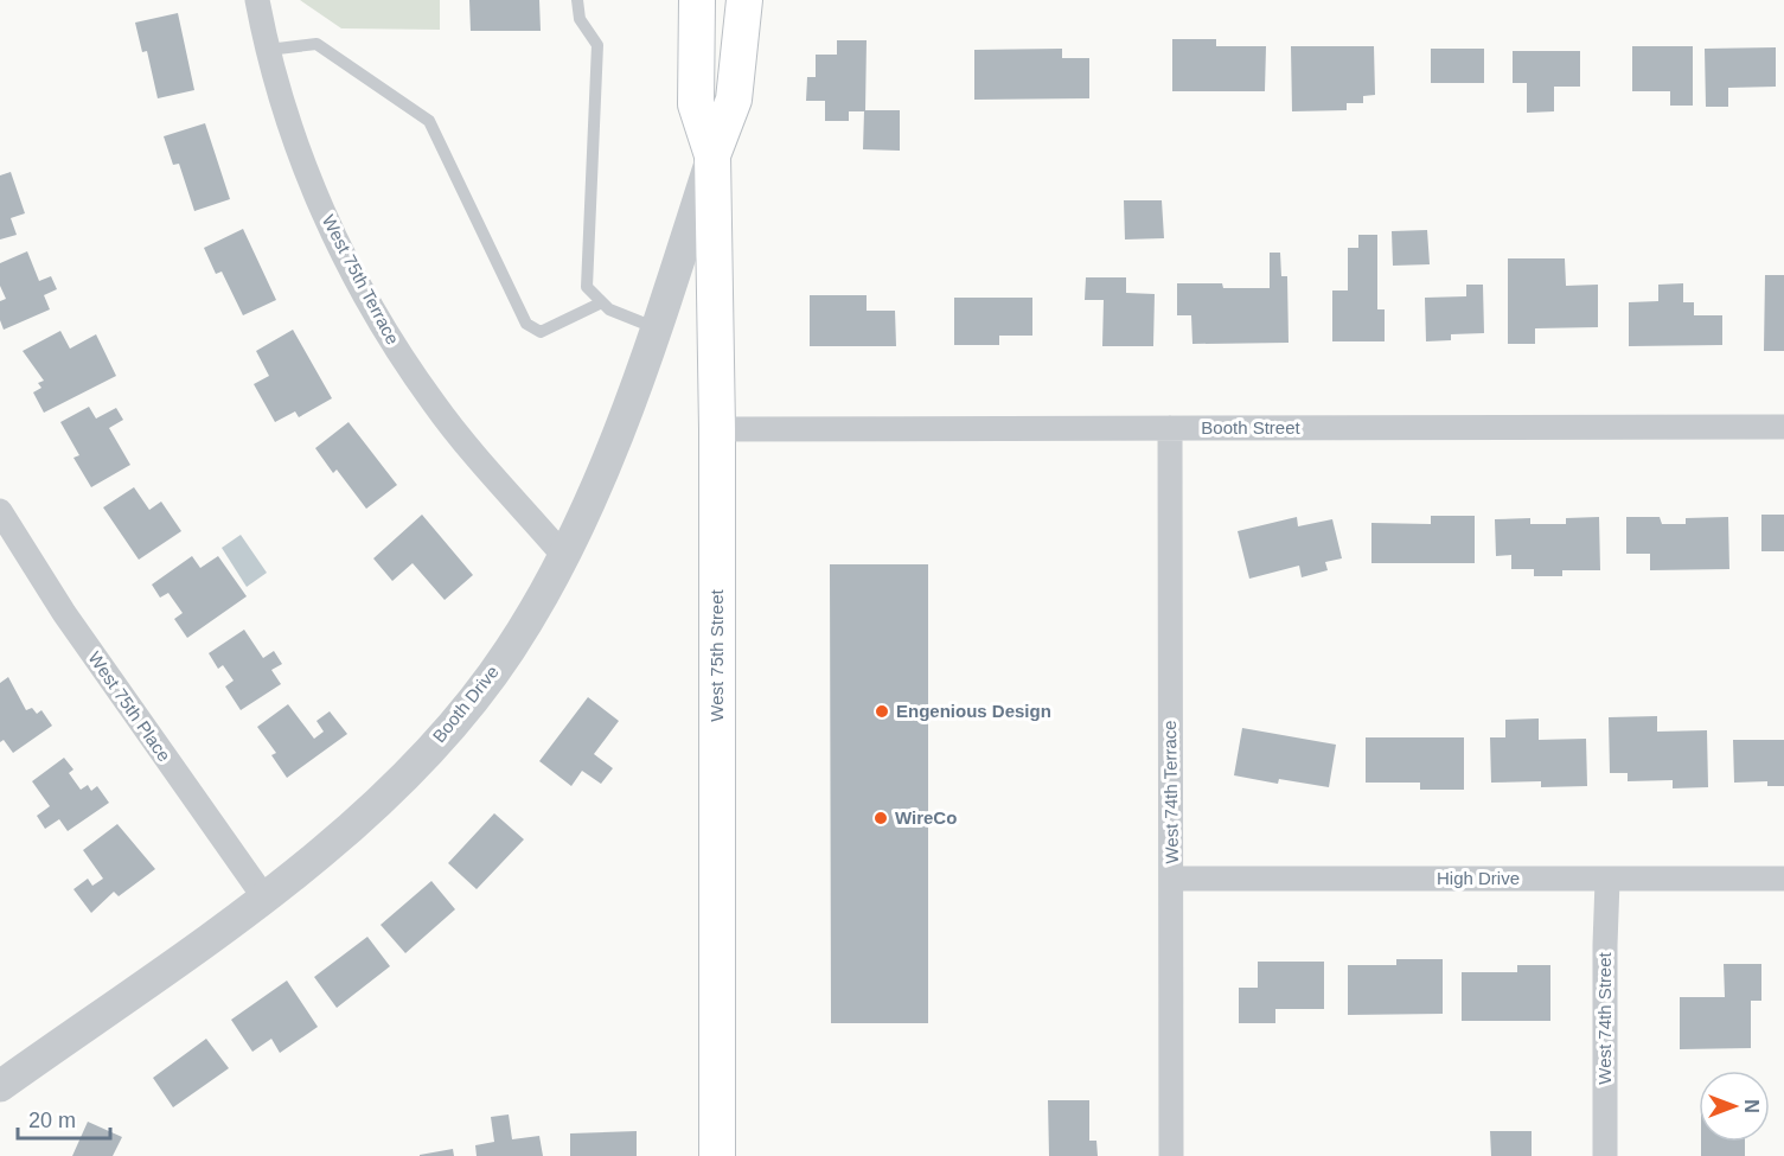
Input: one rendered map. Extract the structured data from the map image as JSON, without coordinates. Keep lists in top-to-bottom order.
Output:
{
  "streets": {
    "main road": ["West 75th Street"],
    "street": [
      "West 75th Terrace",
      "Booth Street",
      "Booth Drive",
      "West 75th Place",
      "West 74th Terrace",
      "High Drive",
      "West 74th Street"
    ]
  },
  "crossings": [
    ["West 75th Terrace", "Booth Drive"],
    ["Booth Street", "West 75th Street"],
    ["Booth Street", "West 74th Terrace"],
    ["West 75th Street", "Booth Drive"],
    ["Booth Drive", "West 75th Place"],
    ["West 74th Terrace", "High Drive"],
    ["High Drive", "West 74th Street"]
  ],
  "places": ["Engenious Design", "WireCo"],
  "scale_bar": "20 m",
  "north": "right"
}
